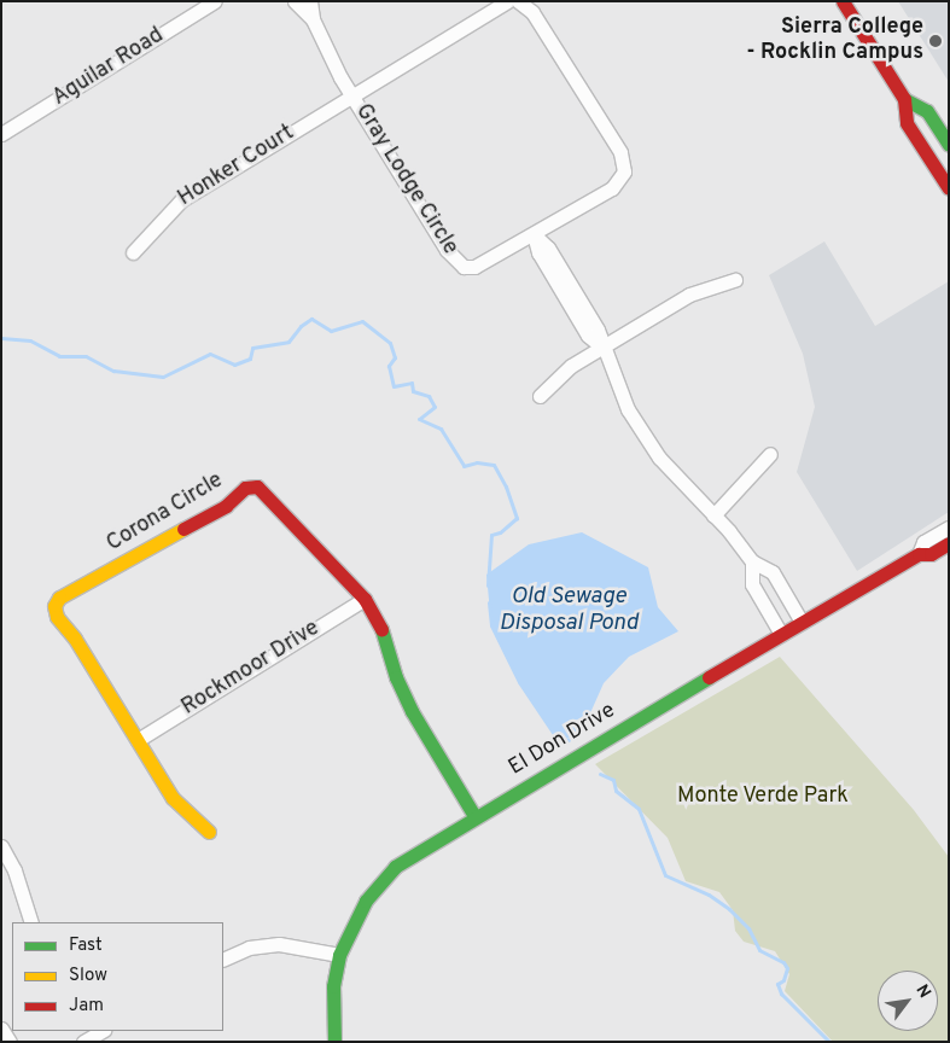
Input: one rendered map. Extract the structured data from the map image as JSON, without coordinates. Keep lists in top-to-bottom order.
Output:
{
  "streets": {
    "street": [
      "Aguilar Road",
      "Honker Court",
      "Gray Lodge Circle",
      "Corona Circle",
      "Rockmoor Drive",
      "El Don Drive"
    ]
  },
  "crossings": [
    ["Honker Court", "Gray Lodge Circle"],
    ["Corona Circle", "Rockmoor Drive"],
    ["Corona Circle", "El Don Drive"]
  ],
  "water": ["Old Sewage Disposal Pond"],
  "parks": ["Monte Verde Park"],
  "places": ["Sierra College - Rocklin Campus"],
  "legend": ["Fast", "Slow", "Jam"],
  "north": "top right"
}
